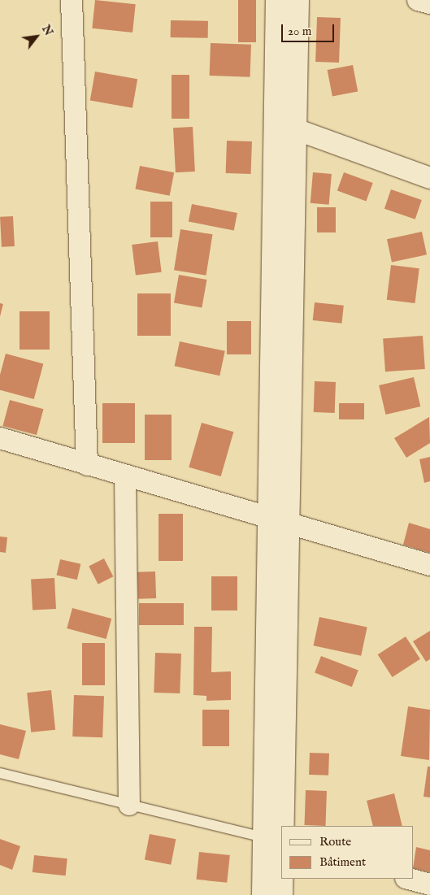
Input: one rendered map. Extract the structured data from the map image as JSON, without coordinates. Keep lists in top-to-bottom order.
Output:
{
  "legend": ["Route", "Bâtiment"],
  "scale_bar": "20 m",
  "north": "top right"
}
